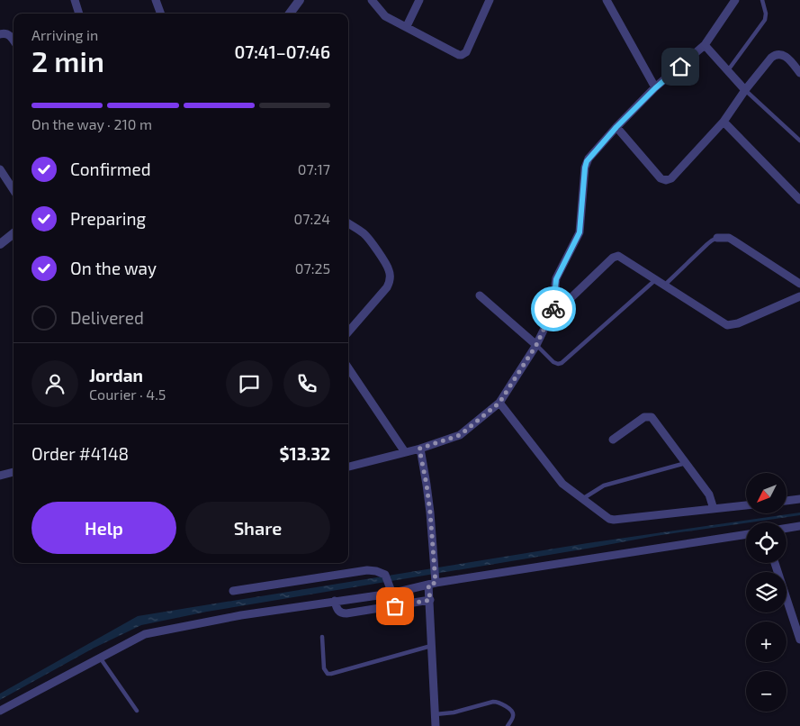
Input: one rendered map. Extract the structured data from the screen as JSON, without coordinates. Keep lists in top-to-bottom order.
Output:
{
  "north": "bottom left",
  "page": {
    "heading": ["2 min", "Arriving in", "07:41–07:46"],
    "panel": [
      "Jordan",
      "Courier · 4.5",
      "Order #4148",
      "$13.32"
    ],
    "bar": "On the way · 210 m",
    "list": [
      ["Confirmed", "07:17"],
      ["Preparing", "07:24"],
      ["On the way", "07:25"],
      "Delivered"
    ],
    "map_buttons": ["+", "−"],
    "buttons": ["Help", "Share"]
  }
}
